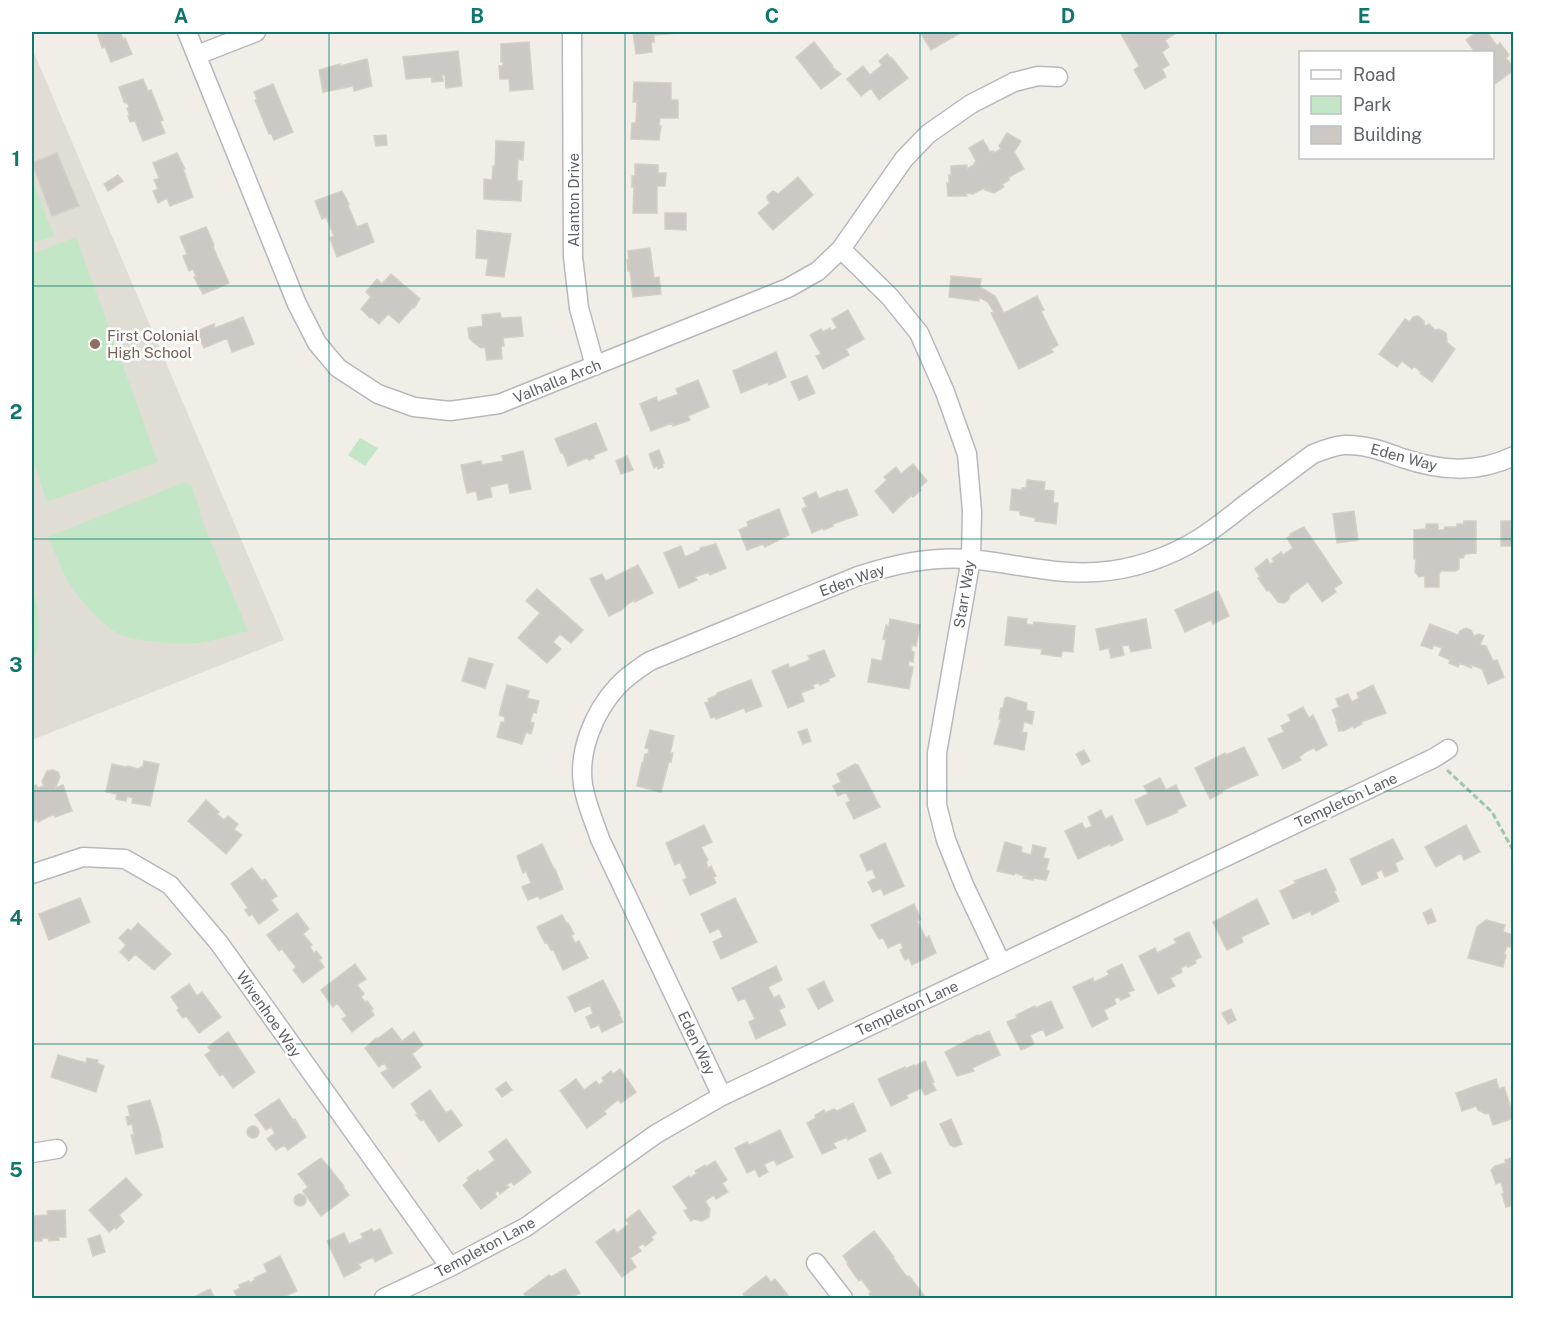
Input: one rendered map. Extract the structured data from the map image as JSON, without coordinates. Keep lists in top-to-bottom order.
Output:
{
  "streets": {
    "street": [
      "Alanton Drive",
      "Valhalla Arch",
      "Eden Way",
      "Starr Way",
      "Templeton Lane",
      "Wivenhoe Way"
    ]
  },
  "crossings": [
    ["Alanton Drive", "Valhalla Arch"],
    ["Valhalla Arch", "Starr Way"],
    ["Eden Way", "Starr Way"],
    ["Eden Way", "Templeton Lane"],
    ["Starr Way", "Templeton Lane"],
    ["Templeton Lane", "Wivenhoe Way"]
  ],
  "places": ["First Colonial High School"],
  "legend": ["Road", "Park", "Building"],
  "grid": {
    "columns": [
      "A",
      "B",
      "C",
      "D",
      "E"
    ],
    "rows": [
      "1",
      "2",
      "3",
      "4",
      "5"
    ]
  }
}
